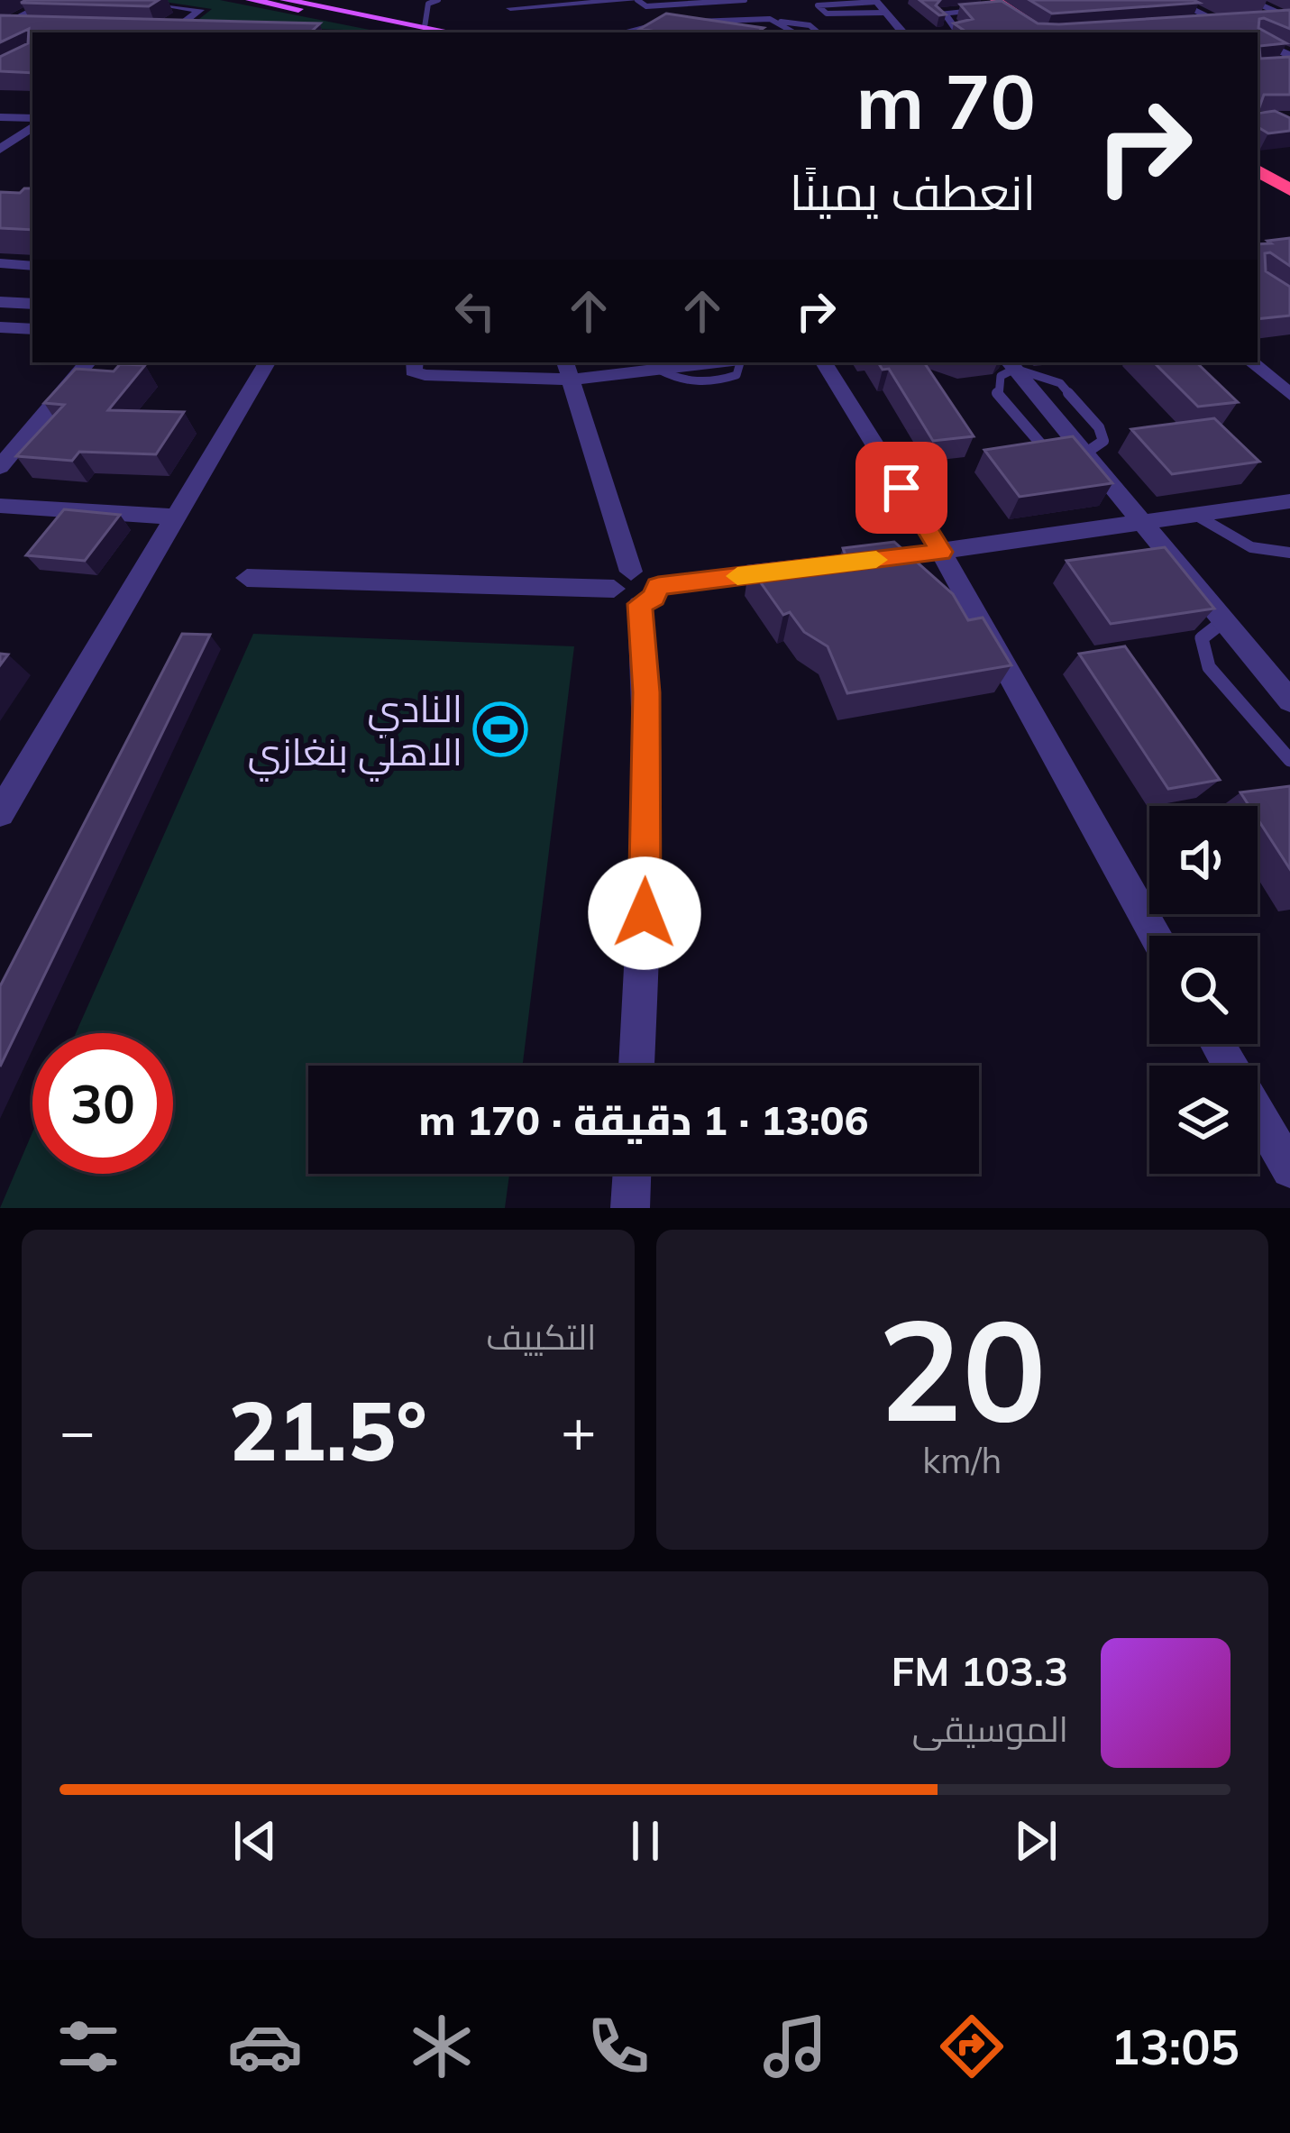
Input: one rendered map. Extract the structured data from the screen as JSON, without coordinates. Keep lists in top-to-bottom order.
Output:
{
  "places": {
    "sports": ["النادي الاهلي بنغازي"]
  },
  "page": {
    "turn": ["70 m", "انعطف يمينًا"],
    "limit": "30",
    "trip": "13:06 · 1 دقيقة · 170 m",
    "tile": [
      ["20", "km/h"],
      "التكييف"
    ],
    "heat": ["−", "21.5°", "+"],
    "song": ["103.3 FM", "الموسيقى"],
    "tabs": "13:05"
  }
}
